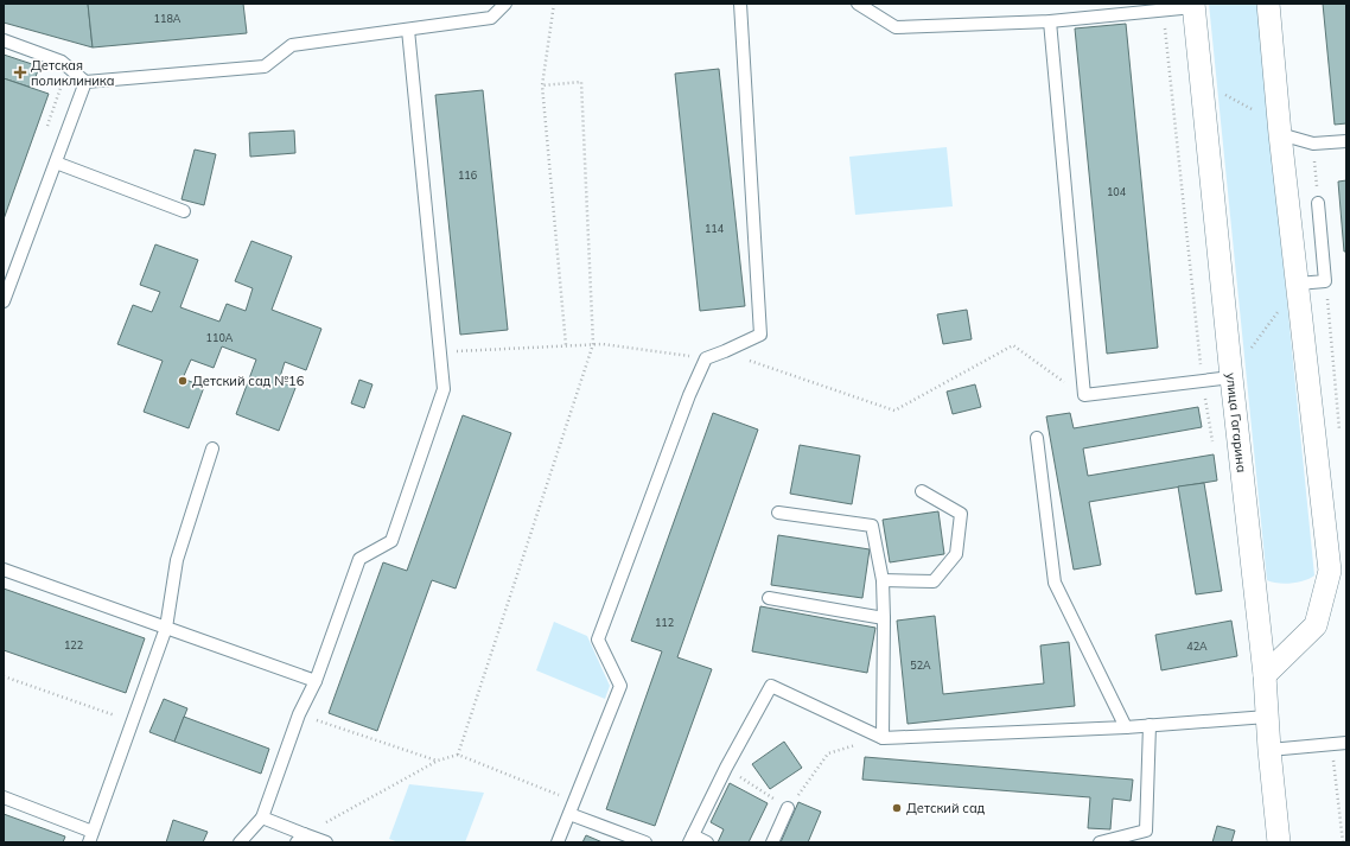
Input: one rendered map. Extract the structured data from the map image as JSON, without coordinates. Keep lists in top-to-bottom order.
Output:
{
  "streets": {
    "street": ["улица Гагарина"]
  },
  "places": {
    "health": ["Детская поликлиника"],
    "other": ["Детский сад №16", "Детский сад"]
  },
  "house_numbers": [
    "118А",
    "116",
    "104",
    "114",
    "110А",
    "112",
    "122",
    "42А",
    "52А"
  ]
}
